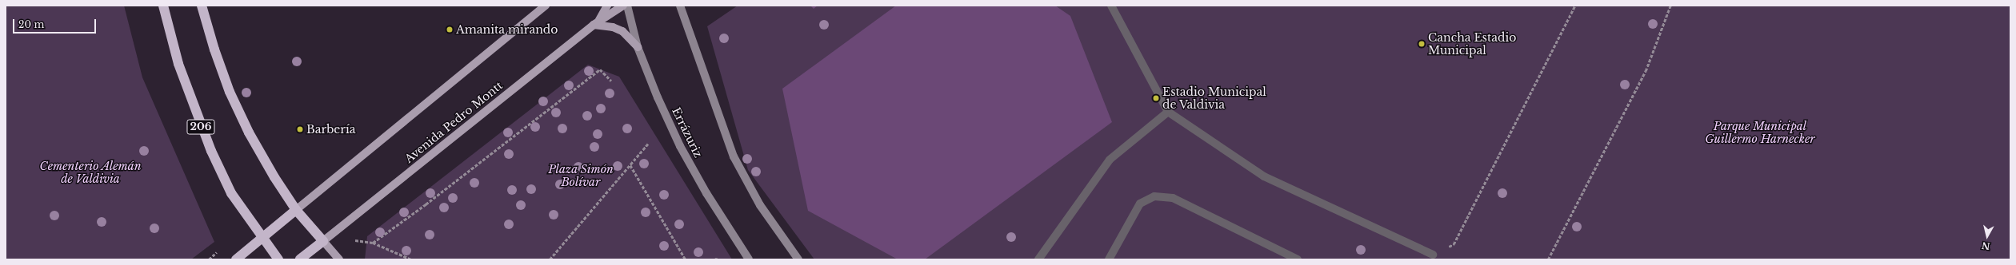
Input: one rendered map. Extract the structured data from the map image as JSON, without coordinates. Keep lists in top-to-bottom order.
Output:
{
  "streets": {
    "highway": ["Avenida Pedro Montt", "206"],
    "main road": ["Errázuriz"]
  },
  "parks": ["Parque Municipal Guillermo Harnecker", "Cementerio Alemán de Valdivia", "Plaza Simón Bolívar"],
  "places": [
    "Amanita mirando",
    "Cancha Estadio Municipal",
    "Estadio Municipal de Valdivia",
    "Barbería"
  ],
  "scale_bar": "20 m",
  "north": "bottom"
}
